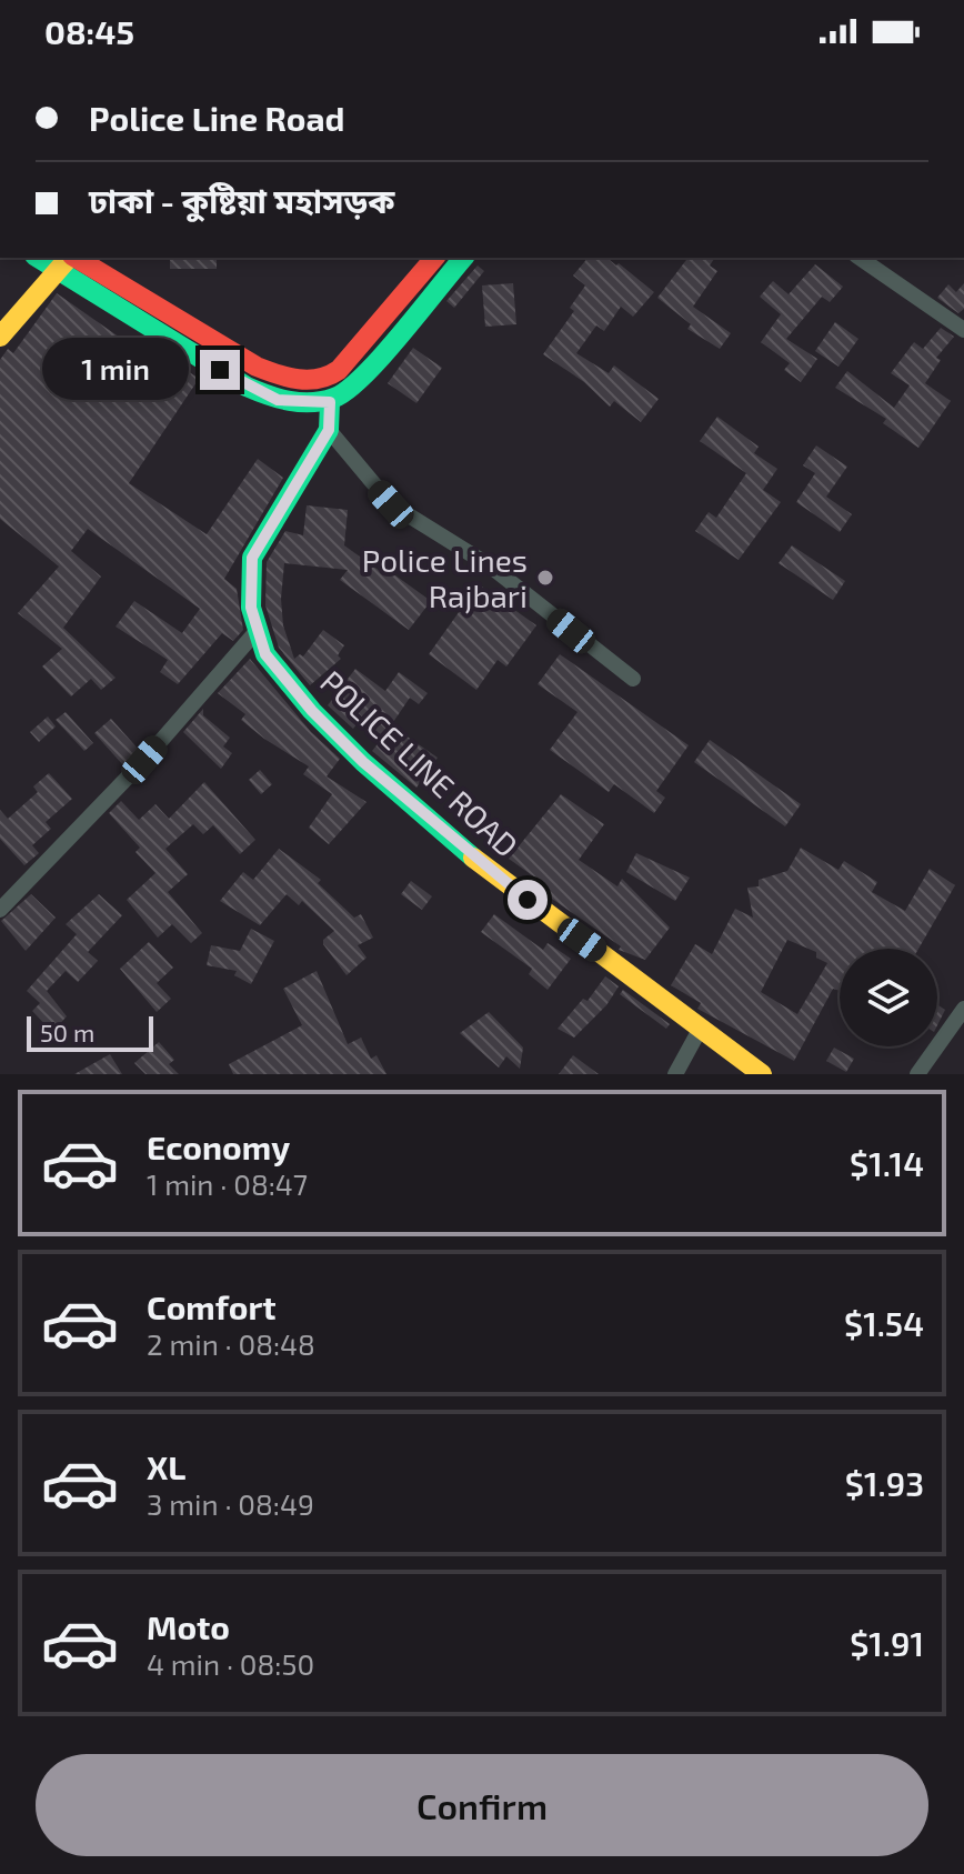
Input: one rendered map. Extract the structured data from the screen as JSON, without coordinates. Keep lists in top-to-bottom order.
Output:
{
  "streets": {
    "main road": ["POLICE LINE ROAD"]
  },
  "places": ["Police Lines Rajbari"],
  "scale_bar": "50 m",
  "page": {
    "status": "08:45",
    "banner": ["Police Line Road", "ঢাকা - কুষ্টিয়া মহাসড়ক"],
    "bubble": "1 min",
    "scale": "50 m",
    "list": [
      {
        "name": "Economy",
        "note": "1 min · 08:47",
        "value": "$1.14"
      },
      {
        "name": "Comfort",
        "note": "2 min · 08:48",
        "value": "$1.54"
      },
      {
        "name": "XL",
        "note": "3 min · 08:49",
        "value": "$1.93"
      },
      {
        "name": "Moto",
        "note": "4 min · 08:50",
        "value": "$1.91"
      }
    ],
    "buttons": "Confirm"
  }
}
